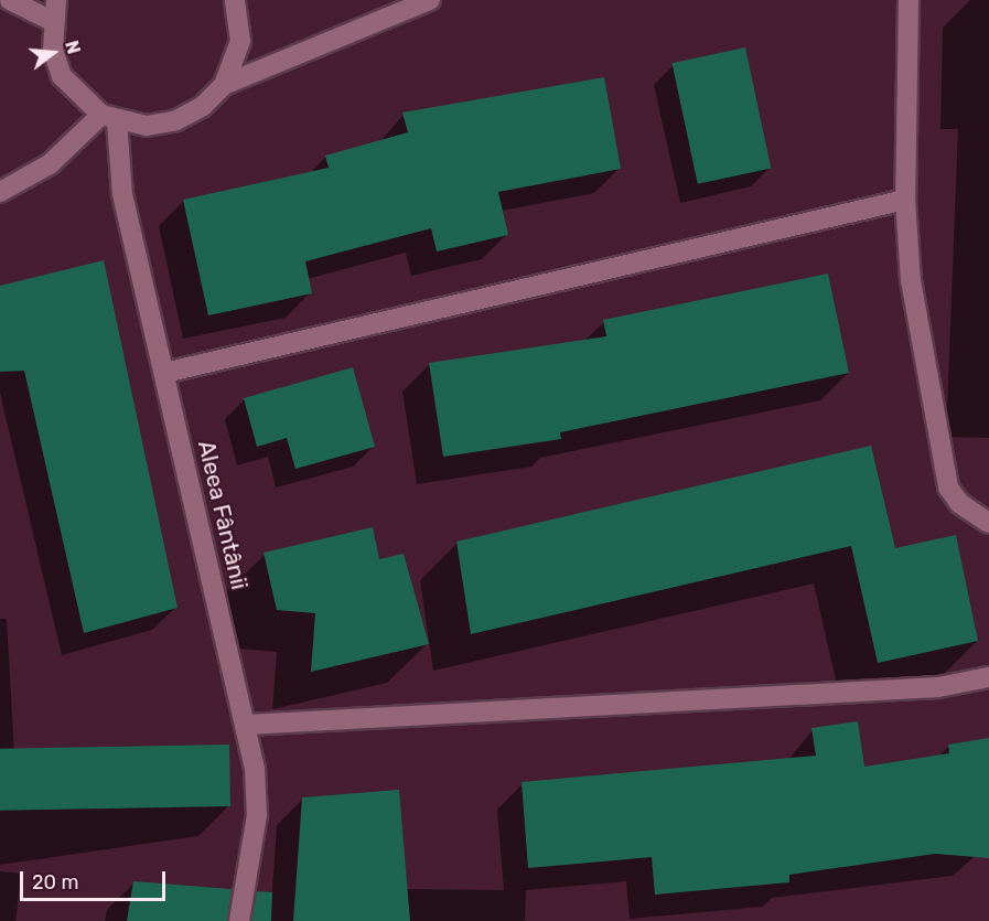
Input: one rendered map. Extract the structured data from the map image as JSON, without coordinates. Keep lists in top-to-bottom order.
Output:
{
  "streets": {
    "street": ["Aleea Fântânii"]
  },
  "scale_bar": "20 m",
  "north": "right"
}
